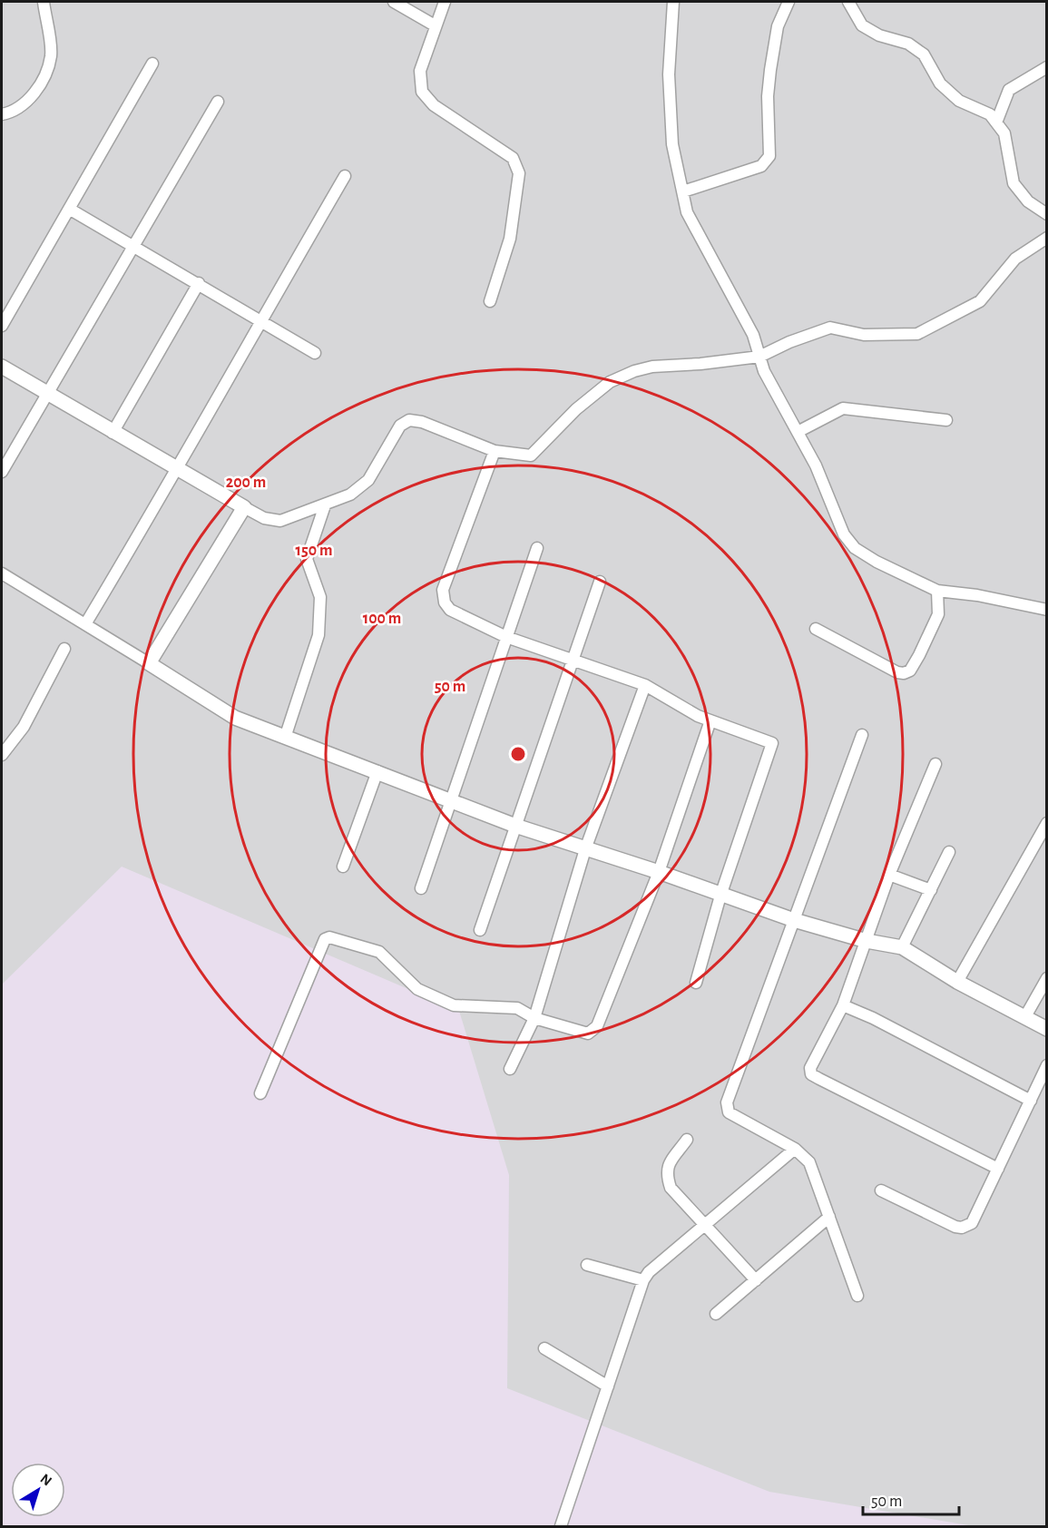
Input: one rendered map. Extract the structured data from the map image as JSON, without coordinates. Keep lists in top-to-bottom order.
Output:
{
  "scale_bar": "50 m",
  "north": "top right",
  "rings": [
    "200 m",
    "150 m",
    "100 m",
    "50 m"
  ]
}
